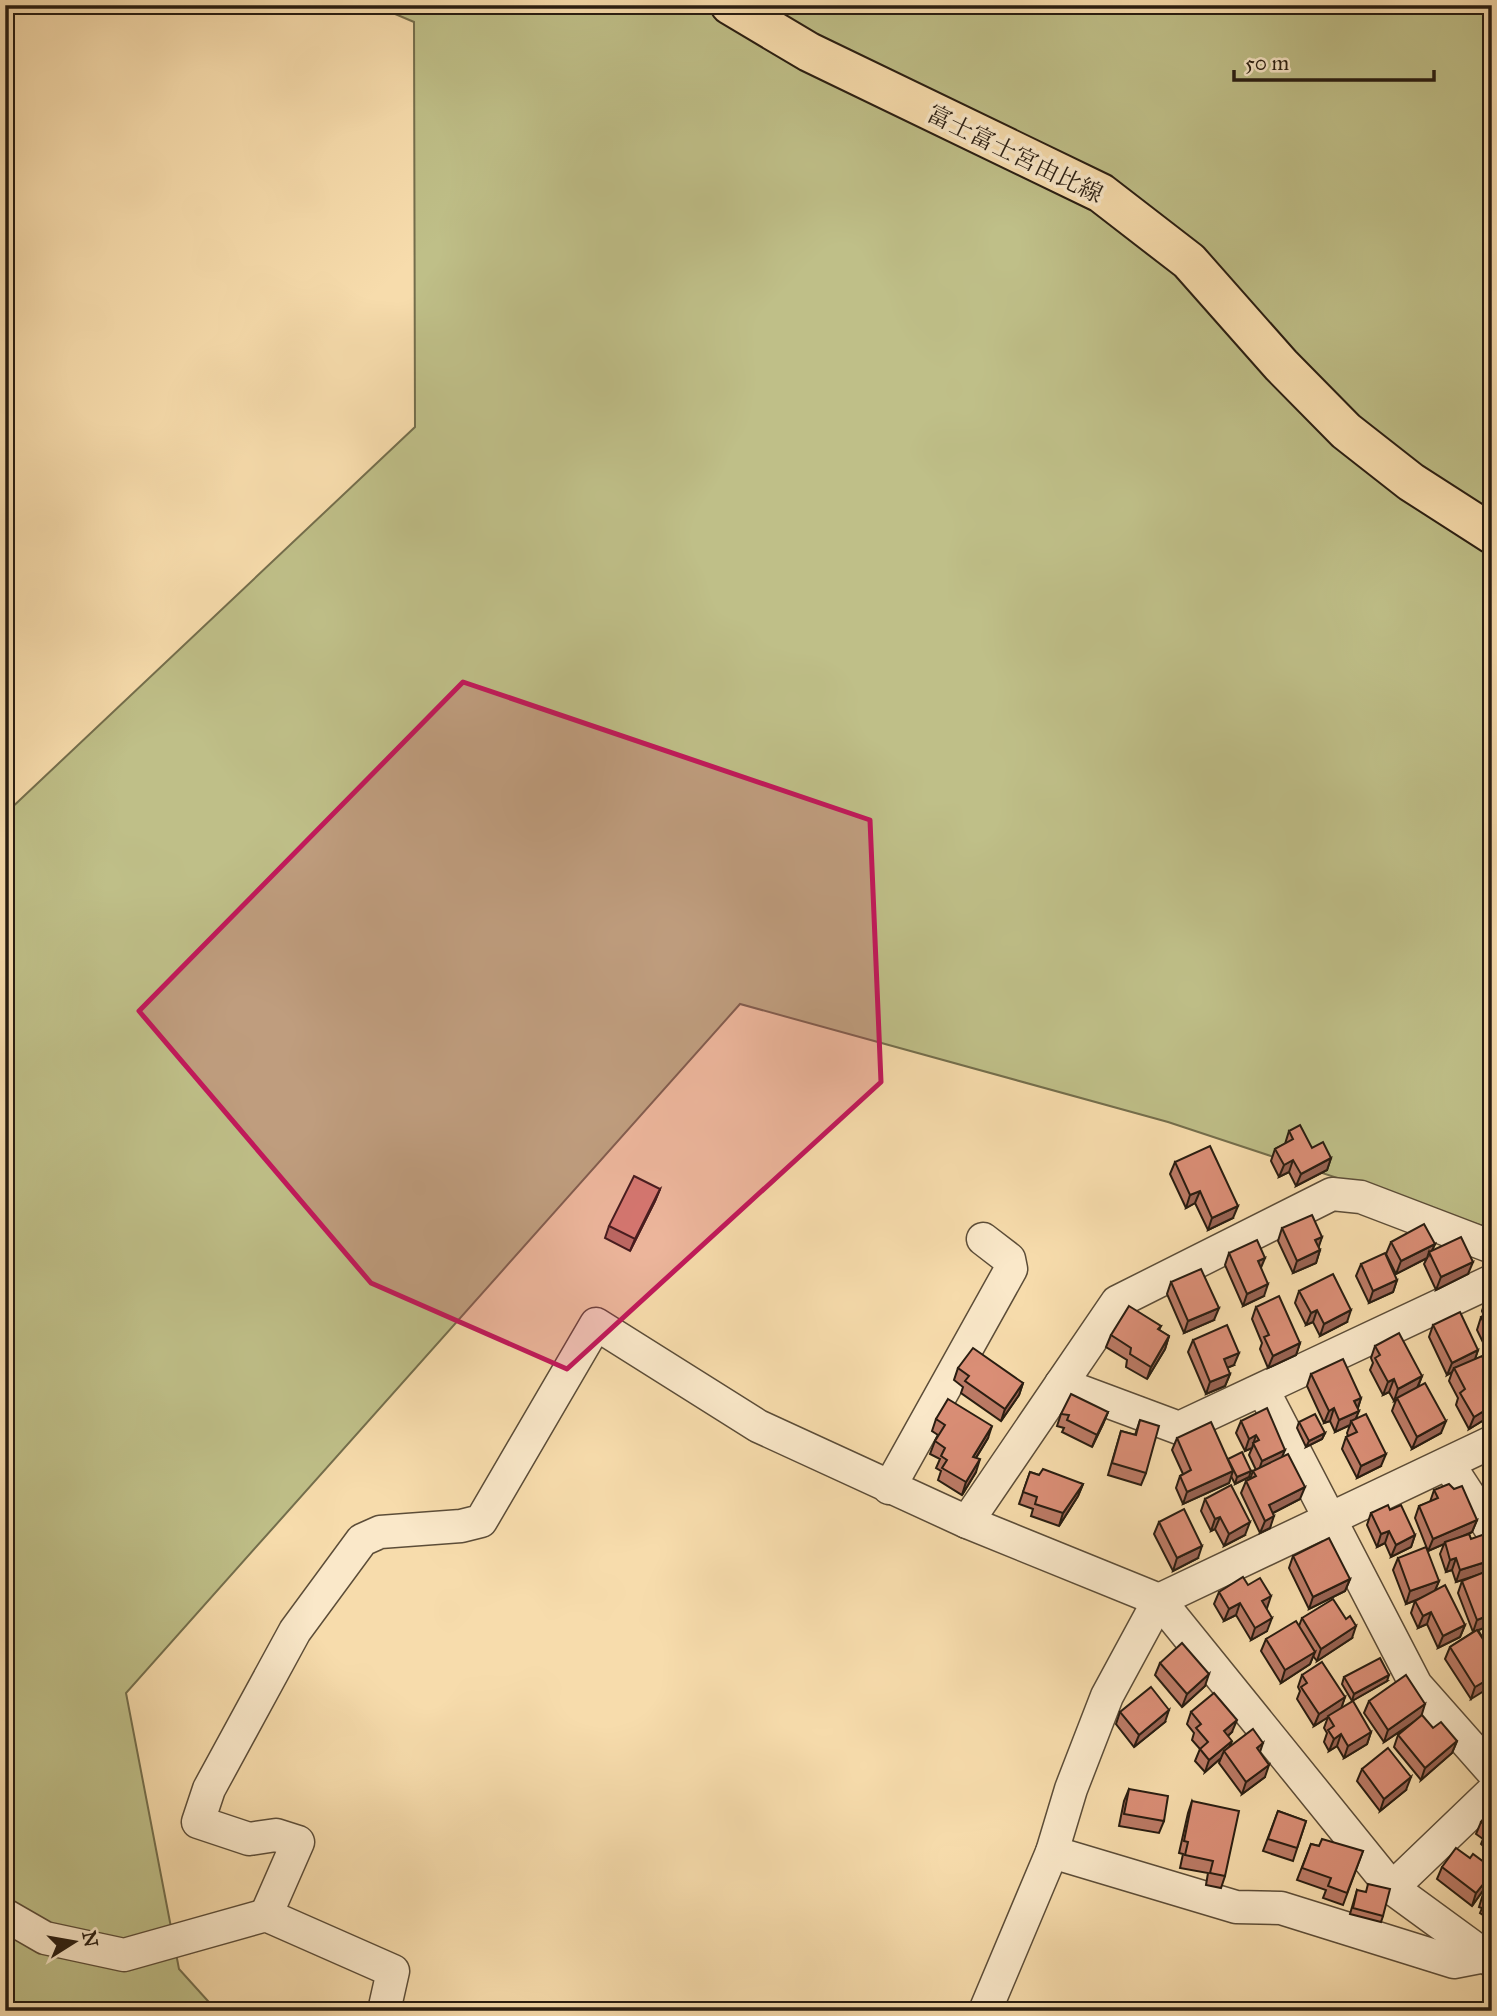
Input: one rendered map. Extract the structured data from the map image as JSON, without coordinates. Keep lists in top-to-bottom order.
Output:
{
  "streets": {
    "main road": ["富士富士宮由比線"]
  },
  "scale_bar": "50 m",
  "north": "right"
}
